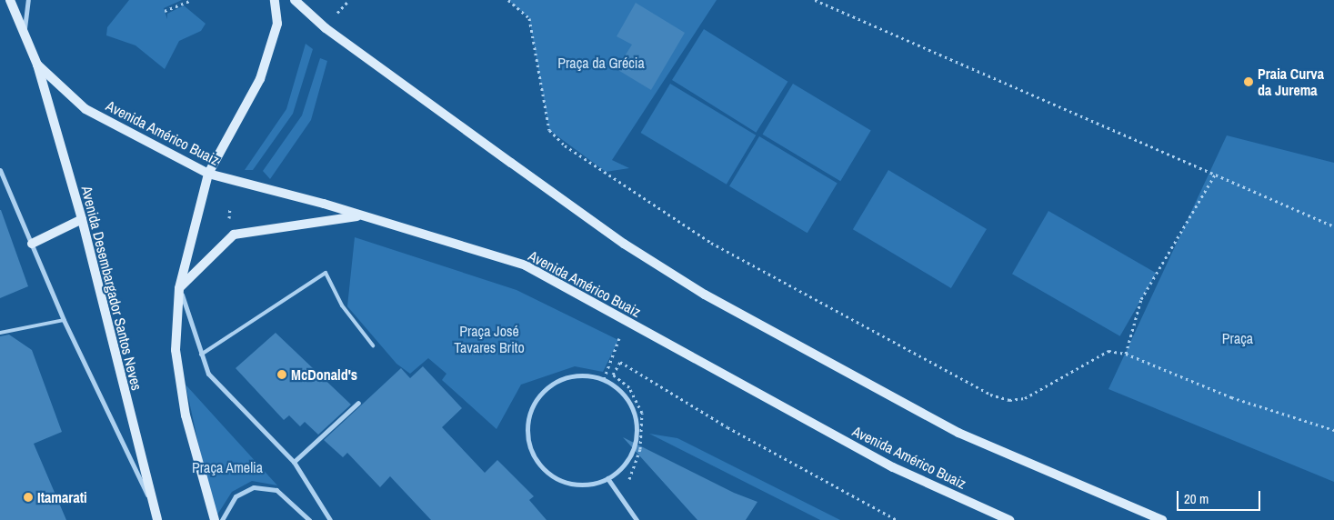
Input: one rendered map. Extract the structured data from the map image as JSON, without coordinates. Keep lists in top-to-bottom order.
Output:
{
  "streets": {
    "main road": ["Avenida Américo Buaiz", "Avenida Desembargador Santos Neves"]
  },
  "crossings": [
    ["Avenida Américo Buaiz", "Avenida Desembargador Santos Neves"]
  ],
  "parks": [
    "Praça da Grécia",
    "Praça José Tavares Brito",
    "Praça",
    "Praça Amelia"
  ],
  "places": ["Praia Curva da Jurema", "McDonald's", "Itamarati"],
  "scale_bar": "20 m"
}
